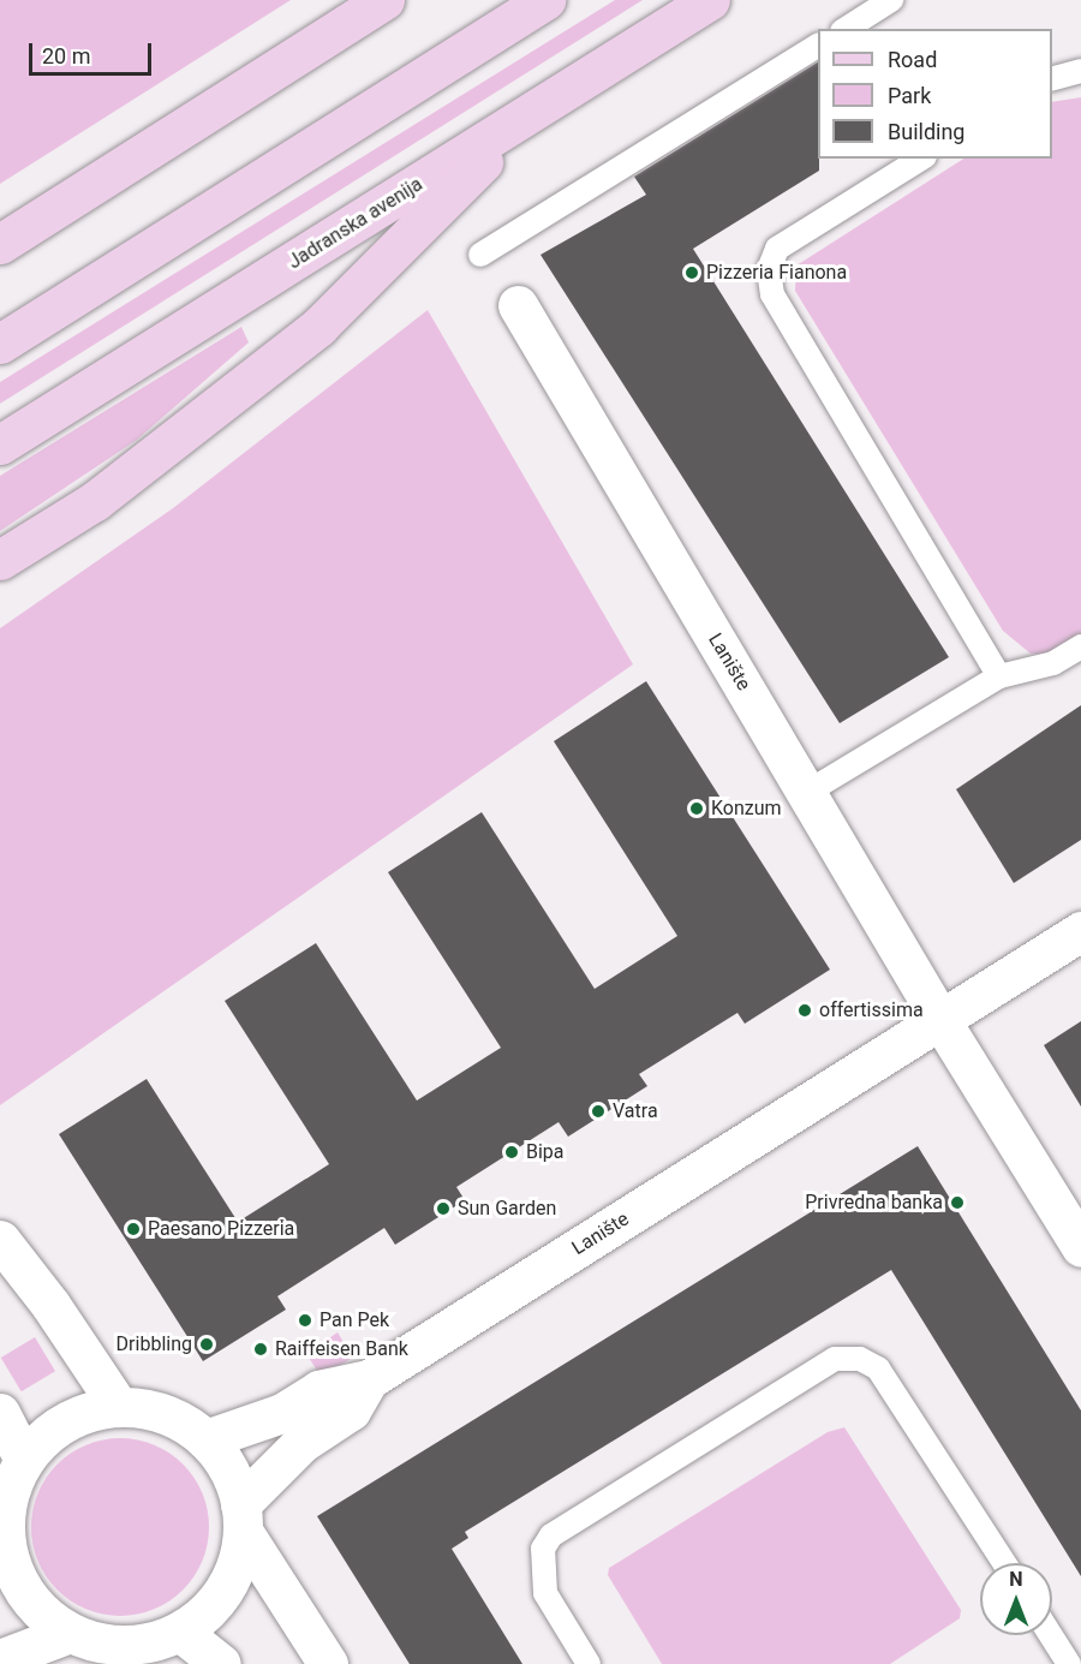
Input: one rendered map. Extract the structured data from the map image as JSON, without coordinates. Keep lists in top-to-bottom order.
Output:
{
  "streets": {
    "main road": ["Jadranska avenija"],
    "street": ["Lanište"]
  },
  "places": [
    "Pizzeria Fianona",
    "Konzum",
    "offertissima",
    "Vatra",
    "Bipa",
    "Privredna banka",
    "Sun Garden",
    "Paesano Pizzeria",
    "Pan Pek",
    "Dribbling",
    "Raiffeisen Bank"
  ],
  "legend": ["Road", "Park", "Building"],
  "scale_bar": "20 m",
  "north": "top"
}
